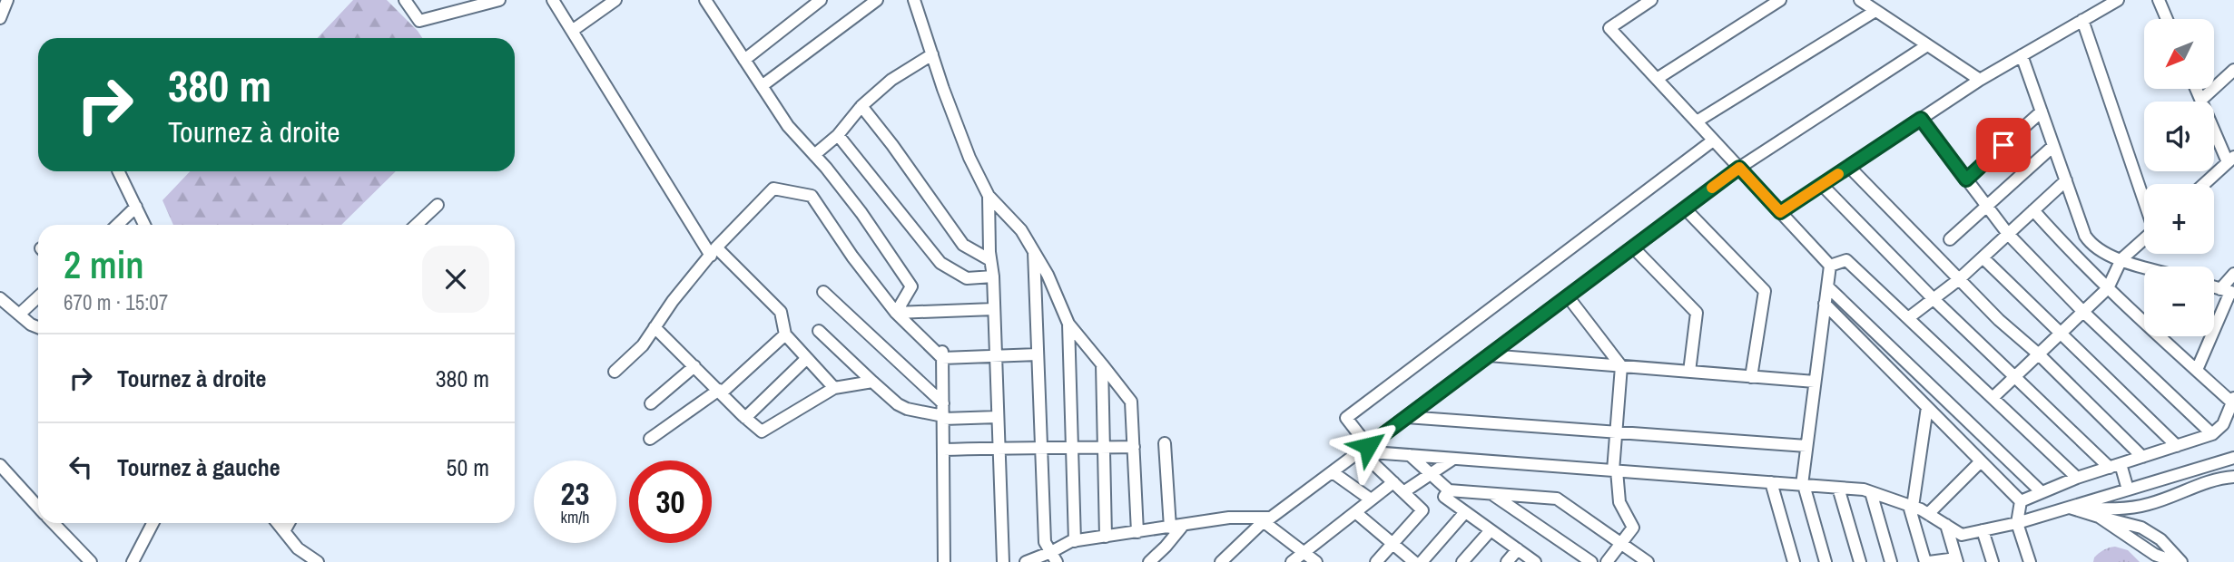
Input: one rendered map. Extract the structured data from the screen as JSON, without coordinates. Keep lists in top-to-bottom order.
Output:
{
  "north": "bottom left",
  "page": {
    "map_buttons": ["+", "−"],
    "turn": ["380 m", "Tournez à droite"],
    "heading": ["2 min", "670 m · 15:07"],
    "list": [
      {
        "name": "Tournez à droite",
        "value": "380 m"
      },
      {
        "name": "Tournez à gauche",
        "value": "50 m"
      }
    ],
    "speed": "23 km/h",
    "limit": "30"
  }
}
